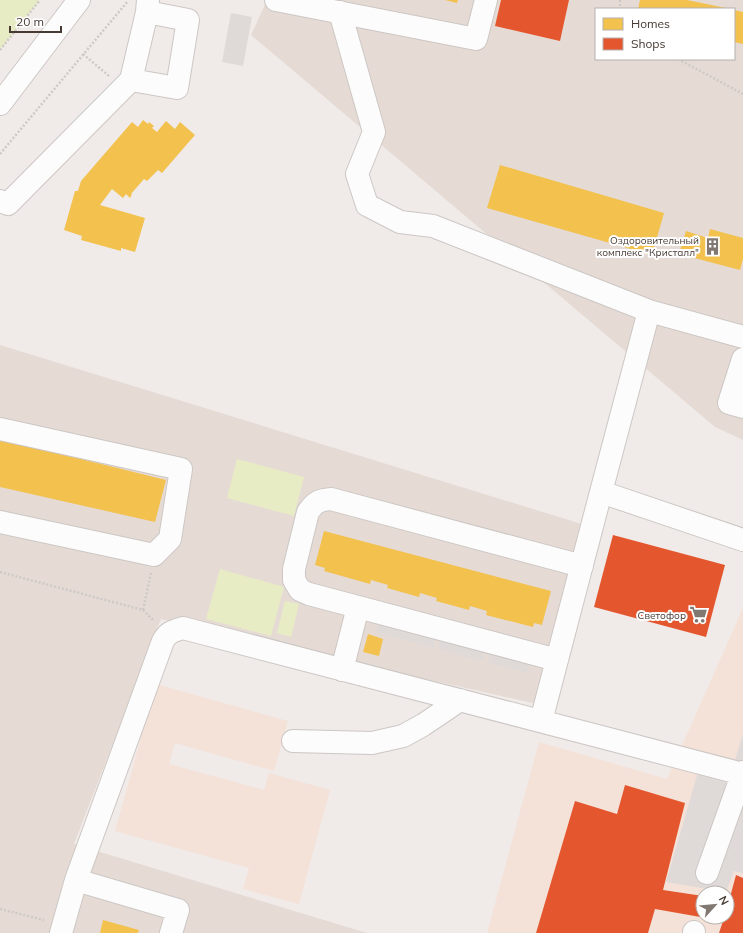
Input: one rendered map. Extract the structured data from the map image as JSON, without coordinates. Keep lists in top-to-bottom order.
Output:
{
  "places": {
    "building": ["Оздоровительный комплекс \"Кристалл\""],
    "supermarket": ["Светофор"]
  },
  "legend": ["Homes", "Shops"],
  "scale_bar": "20 m",
  "north": "top right"
}
